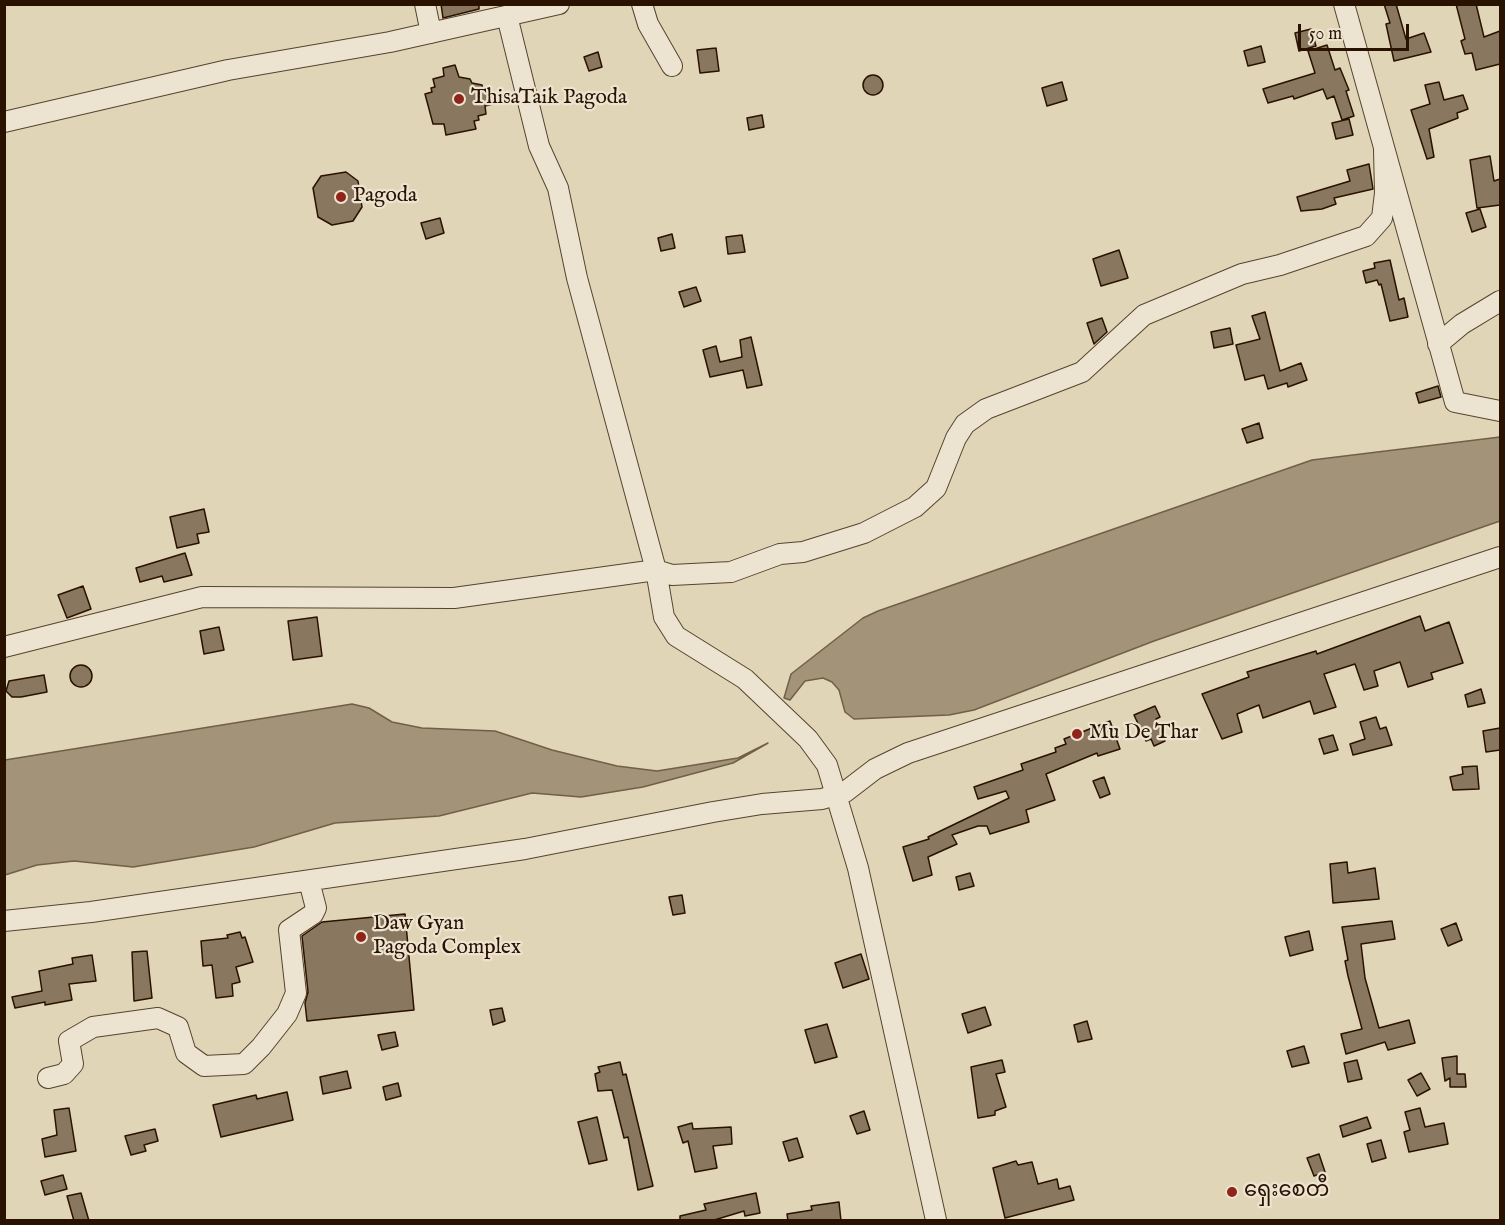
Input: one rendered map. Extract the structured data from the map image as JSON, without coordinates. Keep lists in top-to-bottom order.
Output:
{
  "places": [
    "ThisaTaik Pagoda",
    "Pagoda",
    "Mu De Thar",
    "Daw Gyan Pagoda Complex",
    "ရှေးစေတီ"
  ],
  "scale_bar": "50 m"
}
